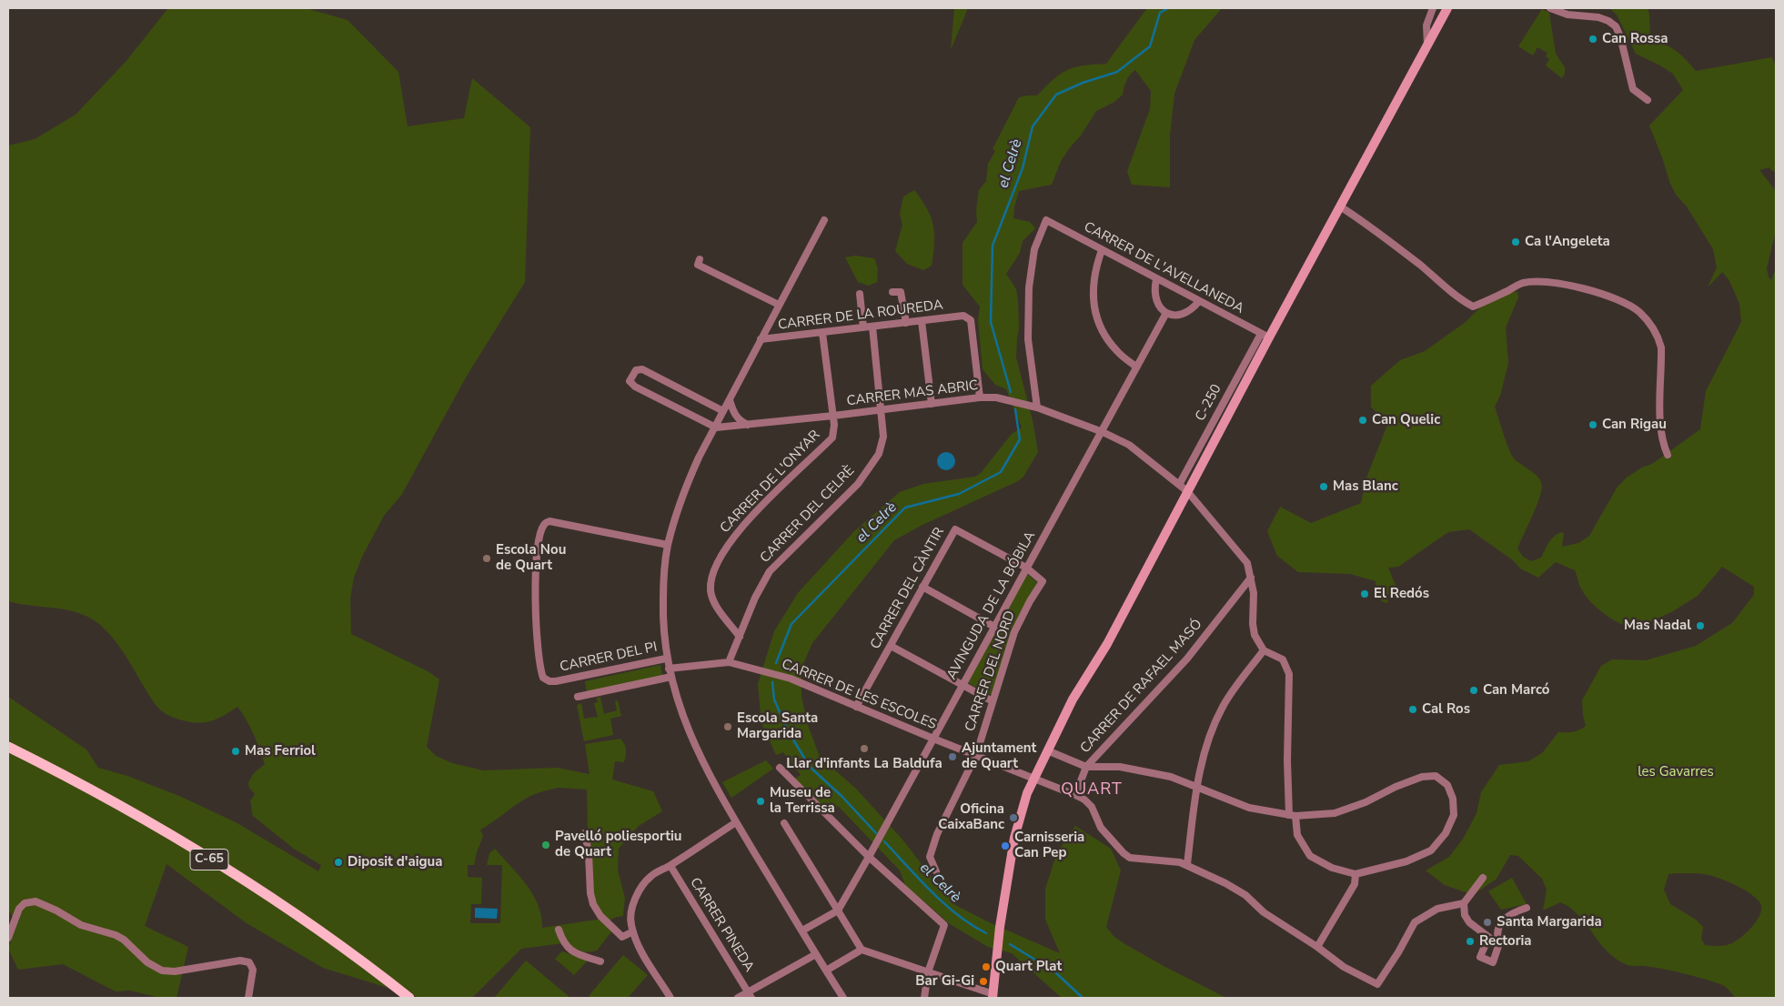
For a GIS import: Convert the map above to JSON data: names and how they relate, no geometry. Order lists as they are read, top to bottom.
{
  "streets": {
    "main road": ["C-250", "C-65"],
    "street": [
      "CARRER DE L'AVELLANEDA",
      "CARRER DE LA ROUREDA",
      "CARRER MAS ABRIC",
      "CARRER DE L'ONYAR",
      "CARRER DEL CELRÈ",
      "CARRER DEL CÀNTIR",
      "AVINGUDA DE LA BÓBILA",
      "CARRER DEL PI",
      "CARRER DEL NORD",
      "CARRER DE RAFAEL MASÓ",
      "CARRER DE LES ESCOLES",
      "CARRER PINEDA"
    ]
  },
  "crossings": [
    ["CARRER DE L'AVELLANEDA", "CARRER MAS ABRIC"],
    ["CARRER DE L'AVELLANEDA", "C-250"],
    ["CARRER DE LA ROUREDA", "CARRER MAS ABRIC"],
    ["CARRER DE LA ROUREDA", "CARRER DE L'ONYAR"],
    ["CARRER DE LA ROUREDA", "CARRER DEL CELRÈ"],
    ["CARRER MAS ABRIC", "C-250"],
    ["CARRER MAS ABRIC", "CARRER DE L'ONYAR"],
    ["CARRER MAS ABRIC", "CARRER DEL CELRÈ"],
    ["CARRER MAS ABRIC", "AVINGUDA DE LA BÓBILA"],
    ["CARRER MAS ABRIC", "CARRER DE RAFAEL MASÓ"],
    ["C-250", "CARRER DE LES ESCOLES"],
    ["CARRER DE L'ONYAR", "CARRER DEL CELRÈ"],
    ["CARRER DEL CELRÈ", "CARRER DE LES ESCOLES"],
    ["CARRER DEL CÀNTIR", "AVINGUDA DE LA BÓBILA"],
    ["CARRER DEL CÀNTIR", "CARRER DEL NORD"],
    ["CARRER DEL CÀNTIR", "CARRER DE LES ESCOLES"],
    ["AVINGUDA DE LA BÓBILA", "CARRER DEL NORD"],
    ["AVINGUDA DE LA BÓBILA", "CARRER DE LES ESCOLES"],
    ["CARRER DEL NORD", "CARRER DE LES ESCOLES"],
    ["CARRER DE RAFAEL MASÓ", "CARRER DE LES ESCOLES"]
  ],
  "districts": ["QUART"],
  "water": ["el Celrè"],
  "parks": ["les Gavarres"],
  "places": [
    "Can Rossa",
    "Ca l'Angeleta",
    "Can Quelic",
    "Can Rigau",
    "Mas Blanc",
    "Escola Nou de Quart",
    "El Redós",
    "Mas Nadal",
    "Can Marcó",
    "Cal Ros",
    "Escola Santa Margarida",
    "Llar d'infants La Baldufa",
    "Mas Ferriol",
    "Ajuntament de Quart",
    "Museu de la Terrissa",
    "Oficina CaixaBanc",
    "Pavelló poliesportiu de Quart",
    "Carnisseria Can Pep",
    "Diposit d'aigua",
    "Santa Margarida",
    "Rectoria",
    "Quart Plat",
    "Bar Gi-Gi"
  ]
}
